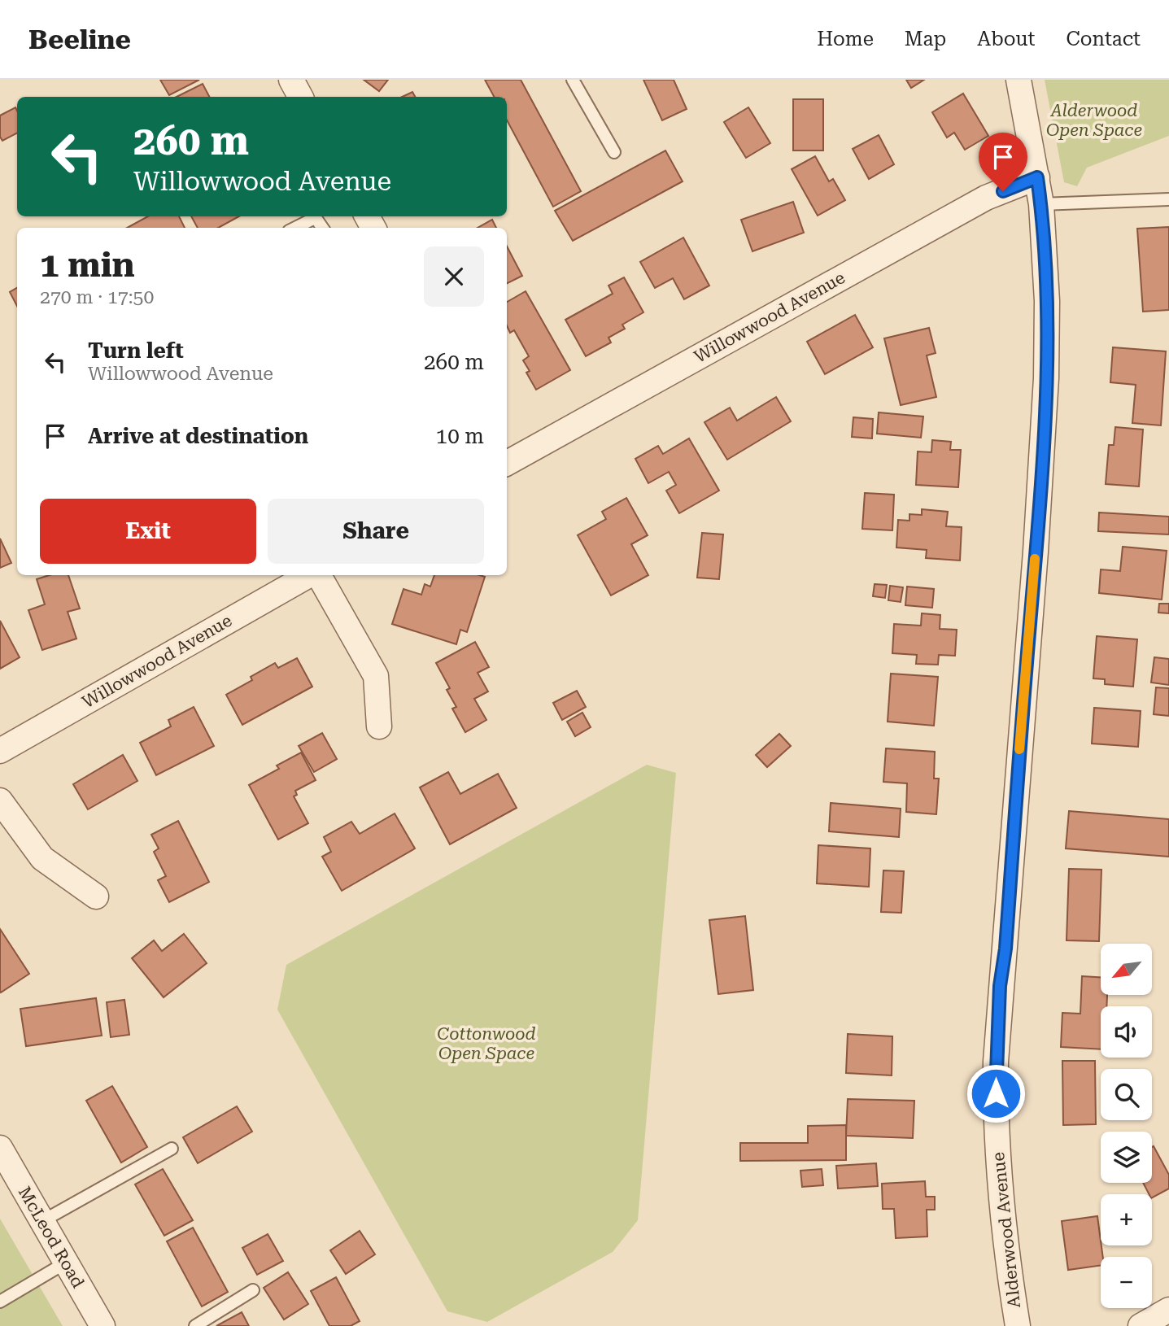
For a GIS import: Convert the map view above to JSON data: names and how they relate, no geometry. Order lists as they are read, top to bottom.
{
  "streets": {
    "street": ["Willowwood Avenue", "Alderwood Avenue", "McLeod Road"]
  },
  "crossings": [
    ["Willowwood Avenue", "Alderwood Avenue"]
  ],
  "parks": ["Alderwood Open Space", "Cottonwood Open Space"],
  "north": "bottom left",
  "page": {
    "header": "Beeline",
    "nav": [
      "Home",
      "Map",
      "About",
      "Contact"
    ],
    "turn": ["260 m", "Willowwood Avenue"],
    "heading": ["1 min", "270 m · 17:50"],
    "list": [
      {
        "name": "Turn left",
        "note": "Willowwood Avenue",
        "value": "260 m"
      },
      {
        "name": "Arrive at destination",
        "value": "10 m"
      }
    ],
    "buttons": ["Exit", "Share"],
    "map_buttons": ["+", "−"]
  }
}
